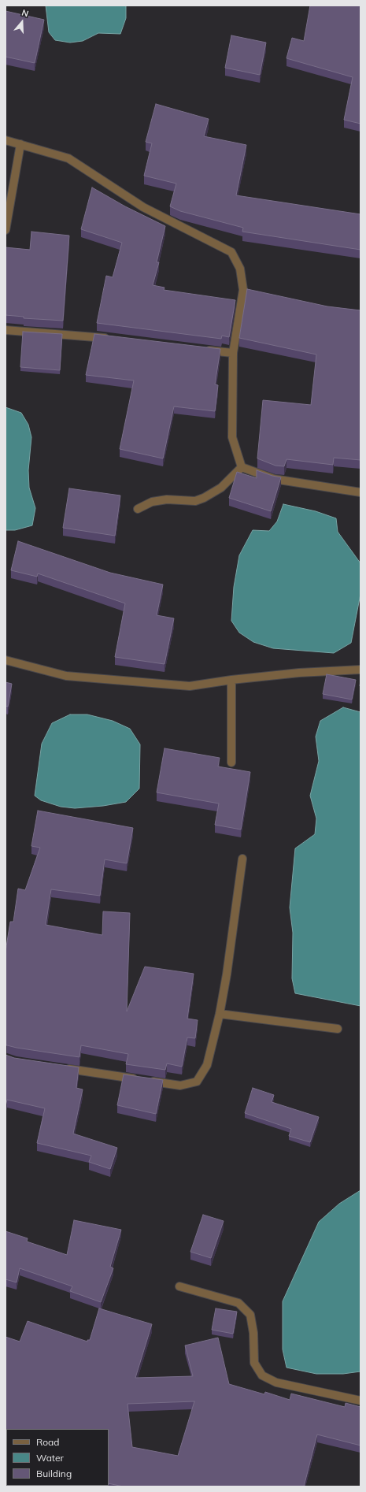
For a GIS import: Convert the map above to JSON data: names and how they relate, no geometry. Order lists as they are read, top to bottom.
{
  "legend": ["Road", "Water", "Building"],
  "north": "top"
}
